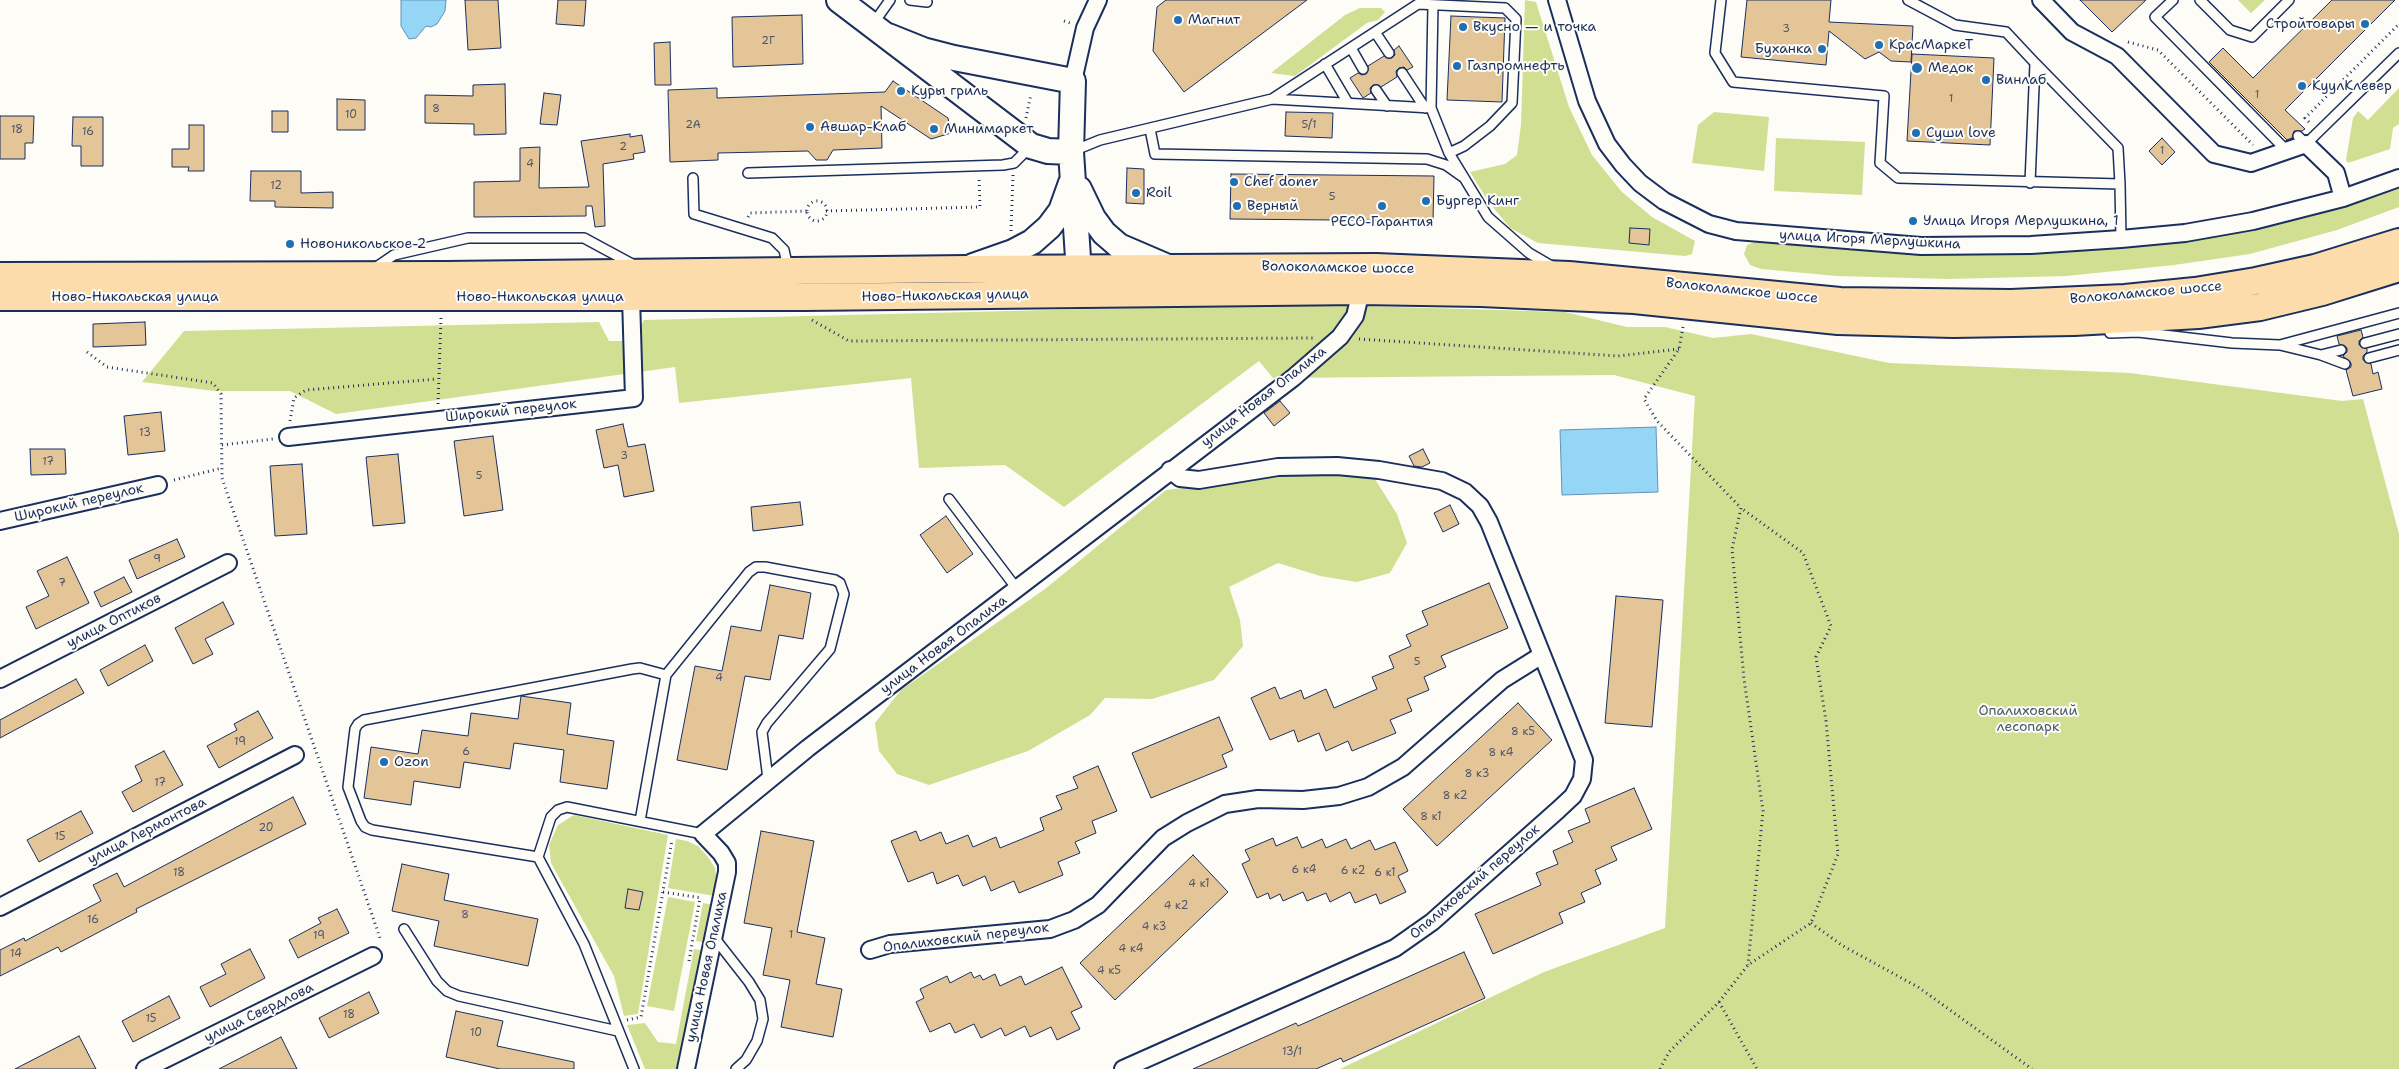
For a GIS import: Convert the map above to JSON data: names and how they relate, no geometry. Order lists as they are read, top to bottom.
{
  "streets": {
    "main road": ["Волоколамское шоссе", "Ново-Никольская улица"],
    "street": [
      "улица Игоря Мерлушкина",
      "улица Новая Опалиха",
      "Широкий переулок",
      "улица Оптиков",
      "улица Лермонтова",
      "Опалиховский переулок",
      "улица Свердлова"
    ]
  },
  "crossings": [
    ["Волоколамское шоссе", "Ново-Никольская улица"],
    ["Волоколамское шоссе", "улица Новая Опалиха"],
    ["Ново-Никольская улица", "Широкий переулок"],
    ["улица Новая Опалиха", "Опалиховский переулок"]
  ],
  "parks": ["Опалиховский лесопарк"],
  "places": [
    "Магнит",
    "Стройтовары",
    "Вкусно — и точка",
    "КрасМаркеТ",
    "Буханка",
    "Газпромнефть",
    "Медок",
    "Винлаб",
    "КуулКлевер",
    "Куры гриль",
    "Авшар-Клаб",
    "Минимаркет",
    "Суши love",
    "Chef doner",
    "Roil",
    "Бургер Кинг",
    "Верный",
    "РЕСО-Гарантия",
    "Улица Игоря Мерлушкина, 1",
    "Новоникольское-2",
    "Ozon"
  ],
  "house_numbers": [
    "3",
    "2Г",
    "1",
    "1",
    "8",
    "10",
    "2А",
    "5/1",
    "18",
    "16",
    "2",
    "1",
    "4",
    "12",
    "5",
    "13",
    "3",
    "17",
    "5",
    "9",
    "7",
    "5",
    "4",
    "8 к5",
    "19",
    "6",
    "8 к4",
    "8 к3",
    "17",
    "8 к2",
    "8 к1",
    "20",
    "15",
    "6 к4",
    "6 к2",
    "18",
    "6 к1",
    "4 к1",
    "4 к2",
    "8",
    "16",
    "4 к3",
    "1",
    "19",
    "4 к4",
    "14",
    "4 к5",
    "18",
    "15",
    "10",
    "13/1"
  ]
}
